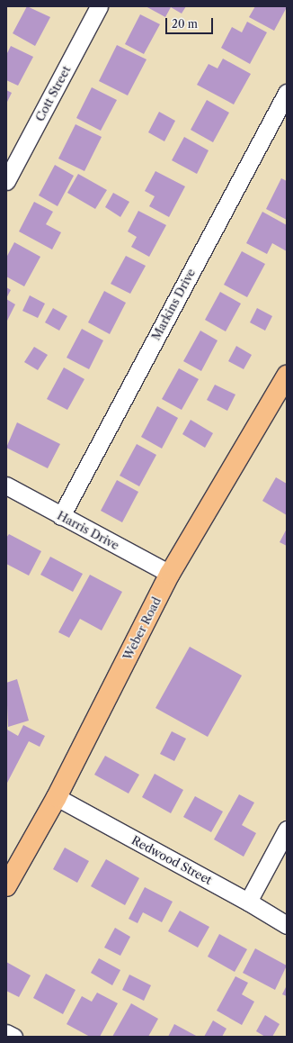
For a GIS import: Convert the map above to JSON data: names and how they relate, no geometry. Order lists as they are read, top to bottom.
{
  "streets": {
    "main road": ["Weber Road"],
    "street": [
      "Cott Street",
      "Markins Drive",
      "Harris Drive",
      "Redwood Street"
    ]
  },
  "crossings": [
    ["Markins Drive", "Harris Drive"],
    ["Harris Drive", "Weber Road"],
    ["Weber Road", "Redwood Street"]
  ],
  "scale_bar": "20 m"
}
